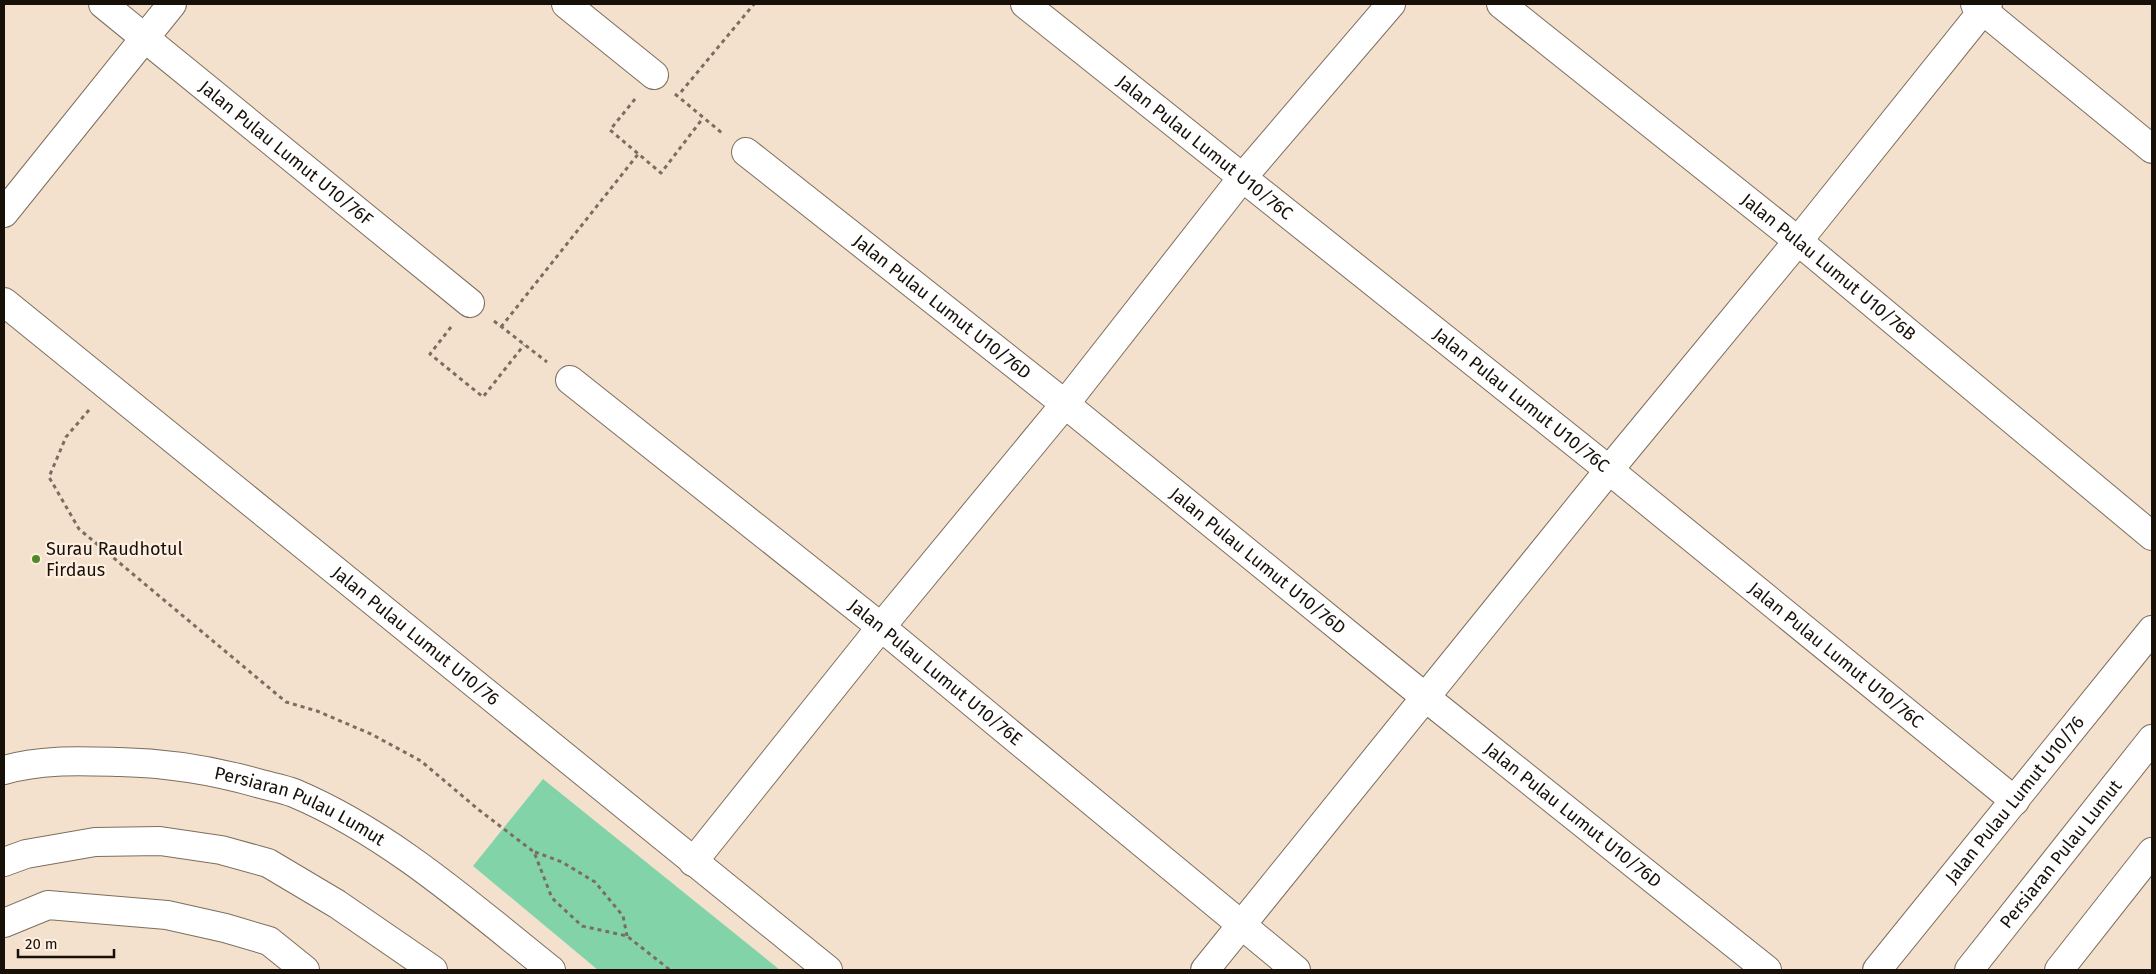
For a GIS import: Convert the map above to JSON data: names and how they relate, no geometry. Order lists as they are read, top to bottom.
{
  "streets": {
    "street": [
      "Jalan Pulau Lumut U10/76C",
      "Jalan Pulau Lumut U10/76F",
      "Jalan Pulau Lumut U10/76B",
      "Jalan Pulau Lumut U10/76D",
      "Jalan Pulau Lumut U10/76",
      "Jalan Pulau Lumut U10/76E",
      "Persiaran Pulau Lumut"
    ]
  },
  "crossings": [
    ["Jalan Pulau Lumut U10/76C", "Jalan Pulau Lumut U10/76"]
  ],
  "places": ["Surau Raudhotul Firdaus"],
  "scale_bar": "20 m"
}
